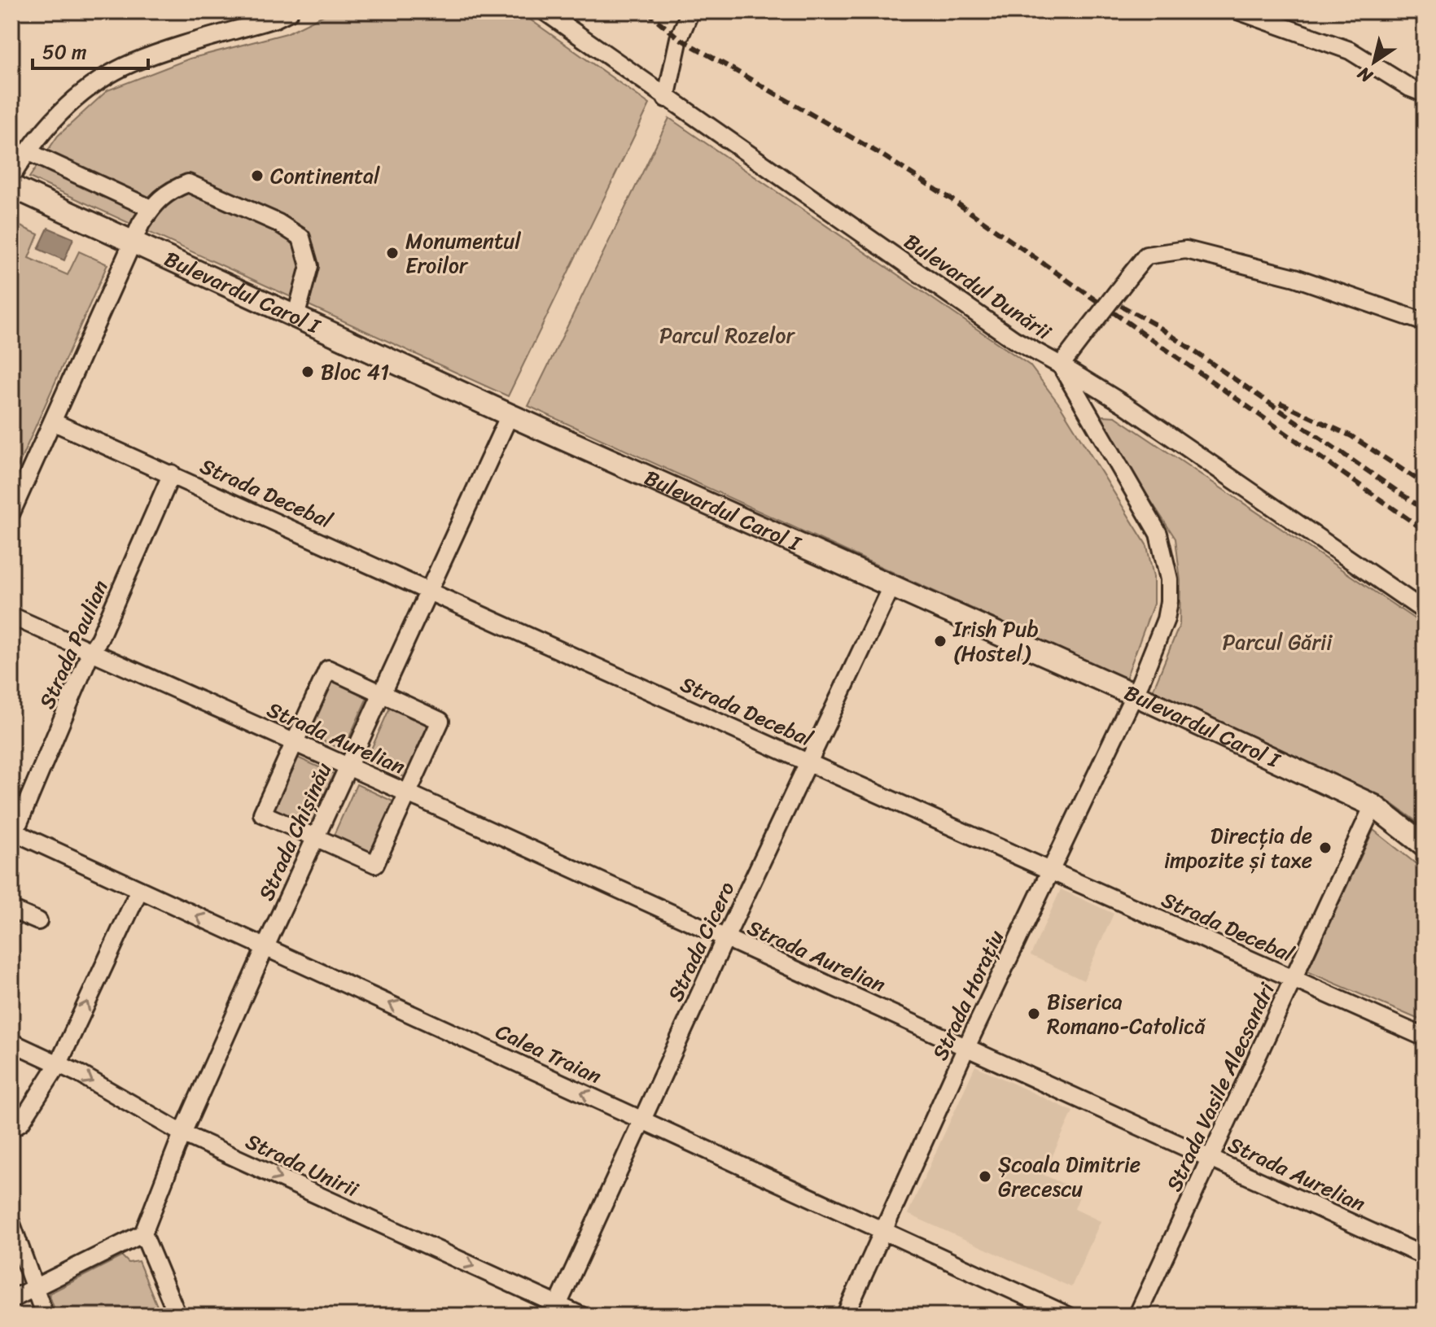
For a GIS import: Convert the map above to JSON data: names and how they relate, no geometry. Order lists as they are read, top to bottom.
{
  "streets": {
    "main road": ["Bulevardul Carol I"],
    "street": [
      "Bulevardul Dunării",
      "Strada Decebal",
      "Strada Paulian",
      "Strada Aurelian",
      "Strada Chișinău",
      "Strada Cicero",
      "Strada Horațiu",
      "Calea Traian",
      "Strada Vasile Alecsandri",
      "Strada Unirii"
    ]
  },
  "crossings": [
    ["Bulevardul Dunării", "Strada Horațiu"],
    ["Bulevardul Carol I", "Strada Chișinău"],
    ["Bulevardul Carol I", "Strada Cicero"],
    ["Bulevardul Carol I", "Strada Horațiu"],
    ["Bulevardul Carol I", "Strada Vasile Alecsandri"],
    ["Strada Decebal", "Strada Paulian"],
    ["Strada Decebal", "Strada Chișinău"],
    ["Strada Decebal", "Strada Cicero"],
    ["Strada Decebal", "Strada Horațiu"],
    ["Strada Decebal", "Strada Vasile Alecsandri"],
    ["Strada Paulian", "Strada Aurelian"],
    ["Strada Paulian", "Calea Traian"],
    ["Strada Aurelian", "Strada Chișinău"],
    ["Strada Aurelian", "Strada Cicero"],
    ["Strada Aurelian", "Strada Horațiu"],
    ["Strada Aurelian", "Strada Vasile Alecsandri"],
    ["Strada Chișinău", "Calea Traian"],
    ["Strada Chișinău", "Strada Unirii"],
    ["Strada Cicero", "Calea Traian"],
    ["Strada Cicero", "Strada Unirii"],
    ["Strada Horațiu", "Calea Traian"]
  ],
  "one_way": ["Calea Traian", "Strada Unirii"],
  "parks": ["Parcul Rozelor", "Parcul Gării"],
  "places": [
    "Continental",
    "Monumentul Eroilor",
    "Bloc 41",
    "Irish Pub (Hostel)",
    "Direcția de impozite și taxe",
    "Biserica Romano-Catolică",
    "Școala Dimitrie Grecescu"
  ],
  "scale_bar": "50 m",
  "north": "bottom left"
}
